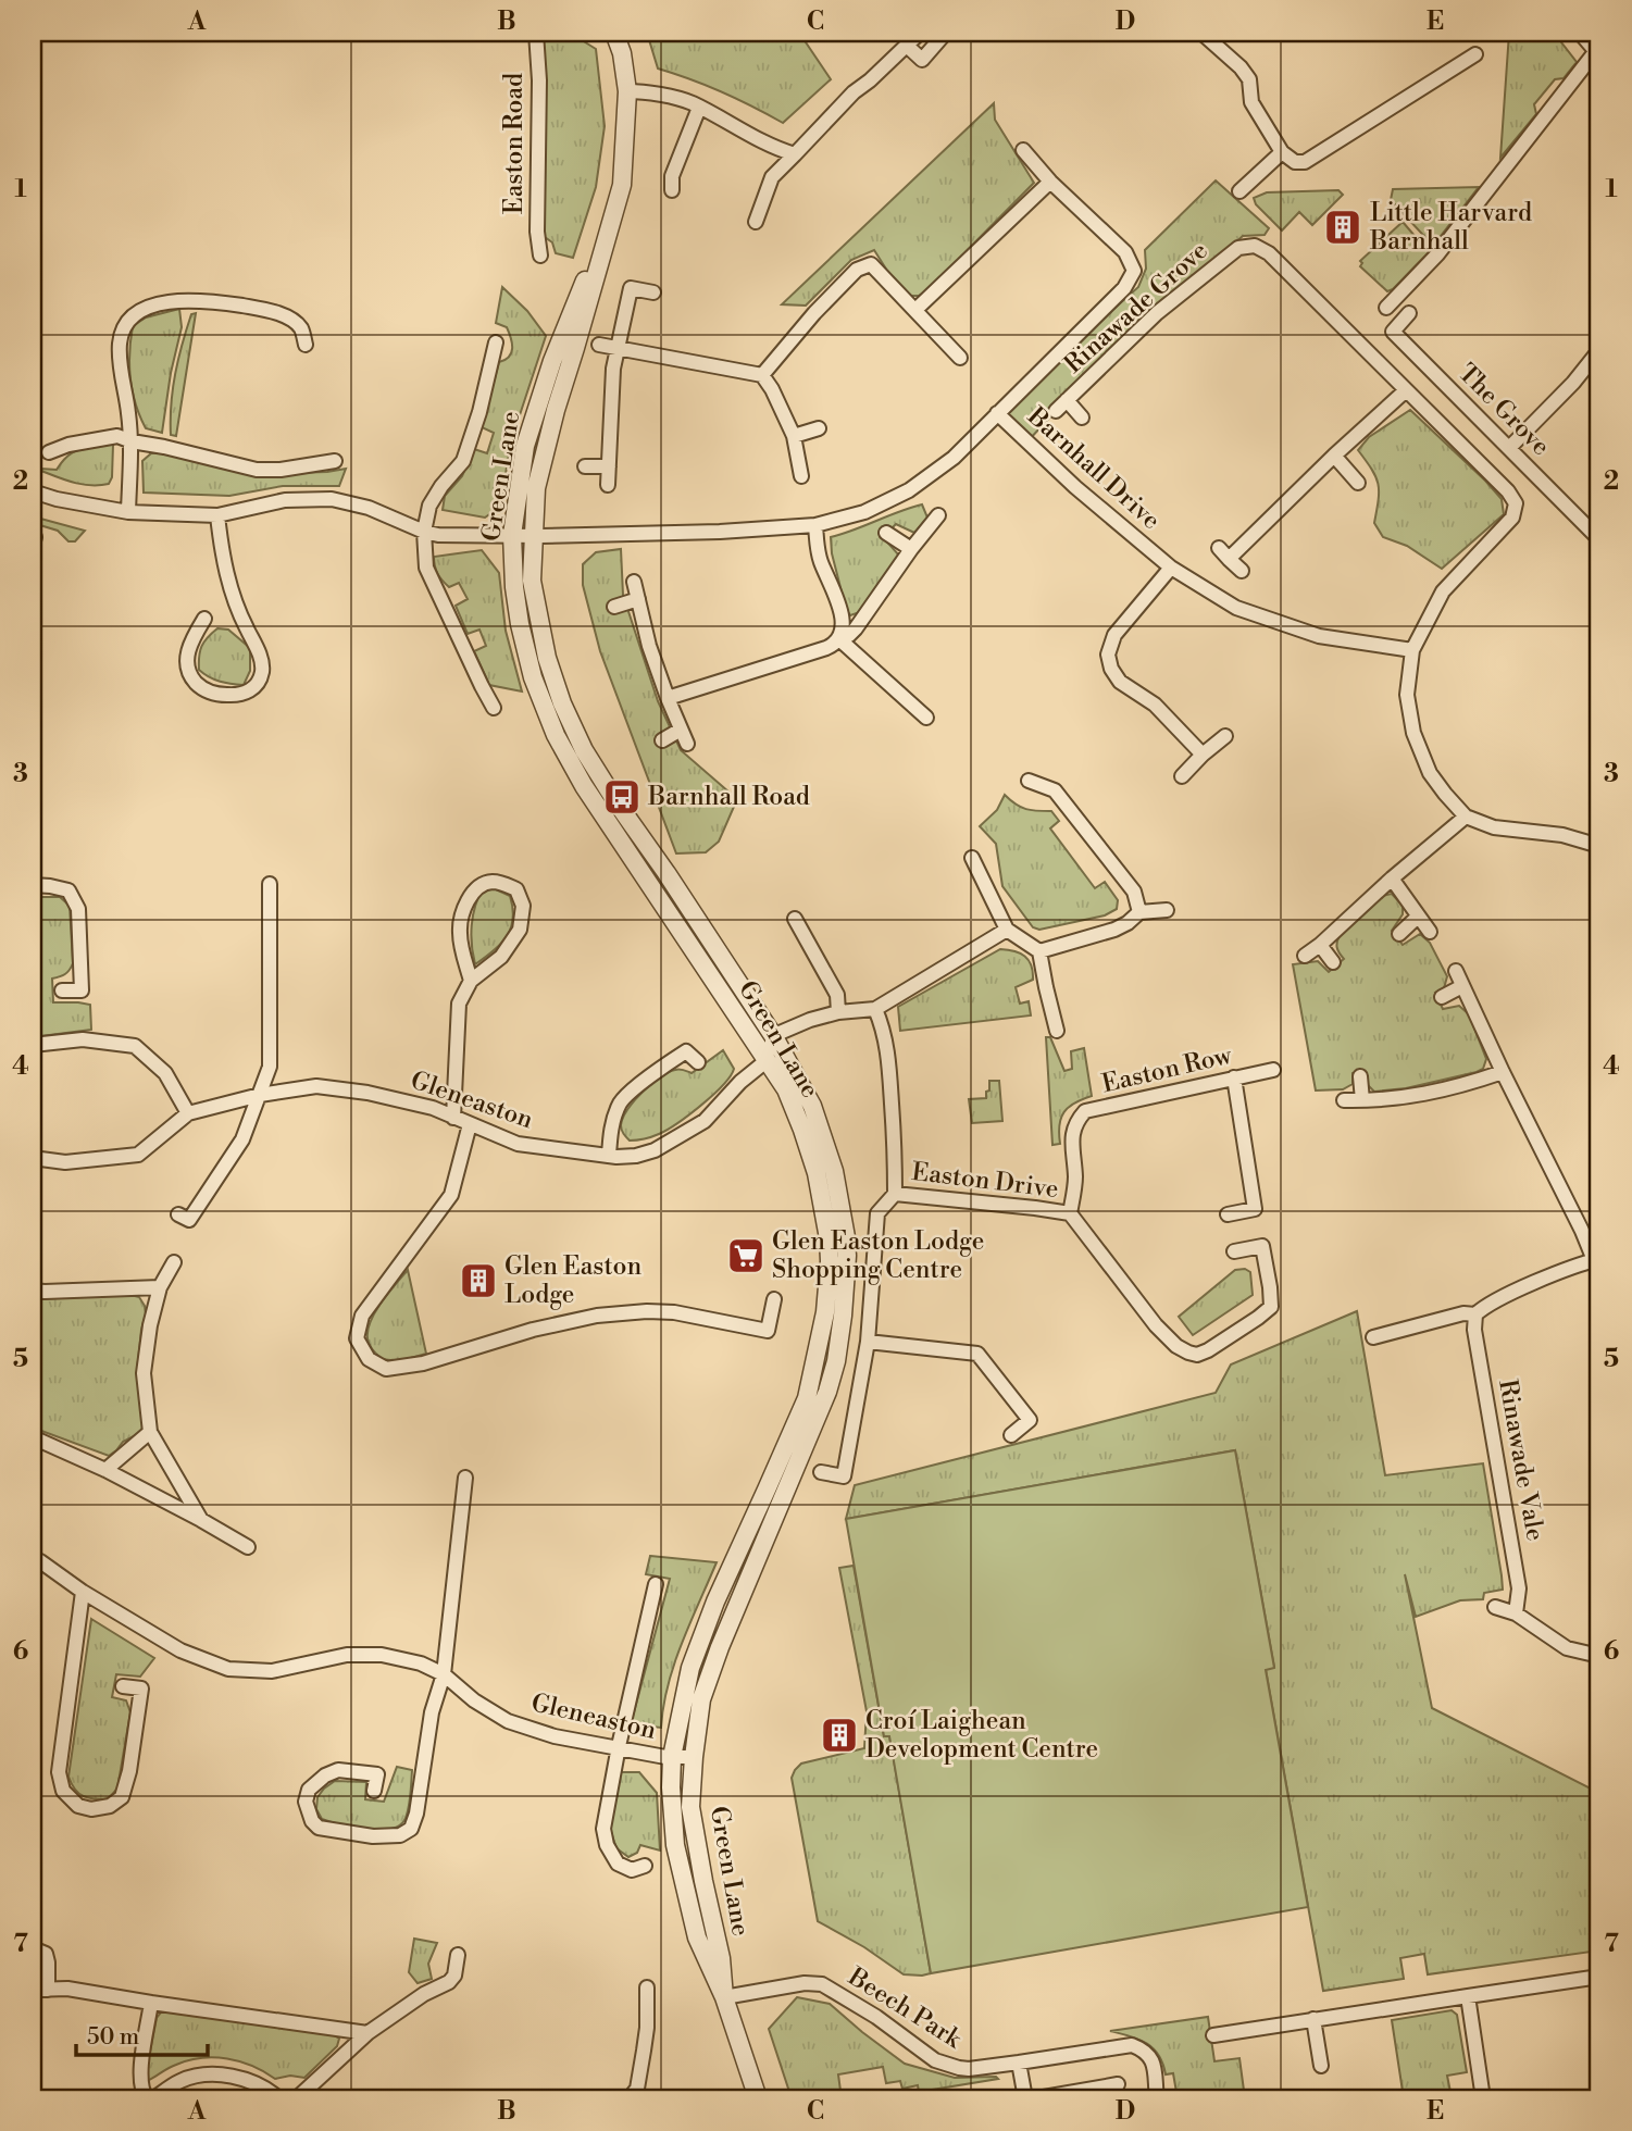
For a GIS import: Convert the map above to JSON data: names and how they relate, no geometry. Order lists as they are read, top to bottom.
{
  "streets": {
    "street": [
      "Easton Road",
      "Rinawade Grove",
      "The Grove",
      "Barnhall Drive",
      "Green Lane",
      "Easton Row",
      "Gleneaston",
      "Easton Drive",
      "Rinawade Vale",
      "Beech Park"
    ]
  },
  "crossings": [
    ["Rinawade Grove", "Barnhall Drive"],
    ["Barnhall Drive", "Green Lane"],
    ["Green Lane", "Gleneaston"],
    ["Green Lane", "Beech Park"],
    ["Easton Row", "Easton Drive"]
  ],
  "places": {
    "building": ["Little Harvard Barnhall", "Glen Easton Lodge", "Croí Laighean Development Centre"],
    "bus stop": ["Barnhall Road"],
    "supermarket": ["Glen Easton Lodge Shopping Centre"]
  },
  "scale_bar": "50 m",
  "grid": {
    "columns": [
      "A",
      "B",
      "C",
      "D",
      "E"
    ],
    "rows": [
      "1",
      "2",
      "3",
      "4",
      "5",
      "6",
      "7"
    ]
  }
}
